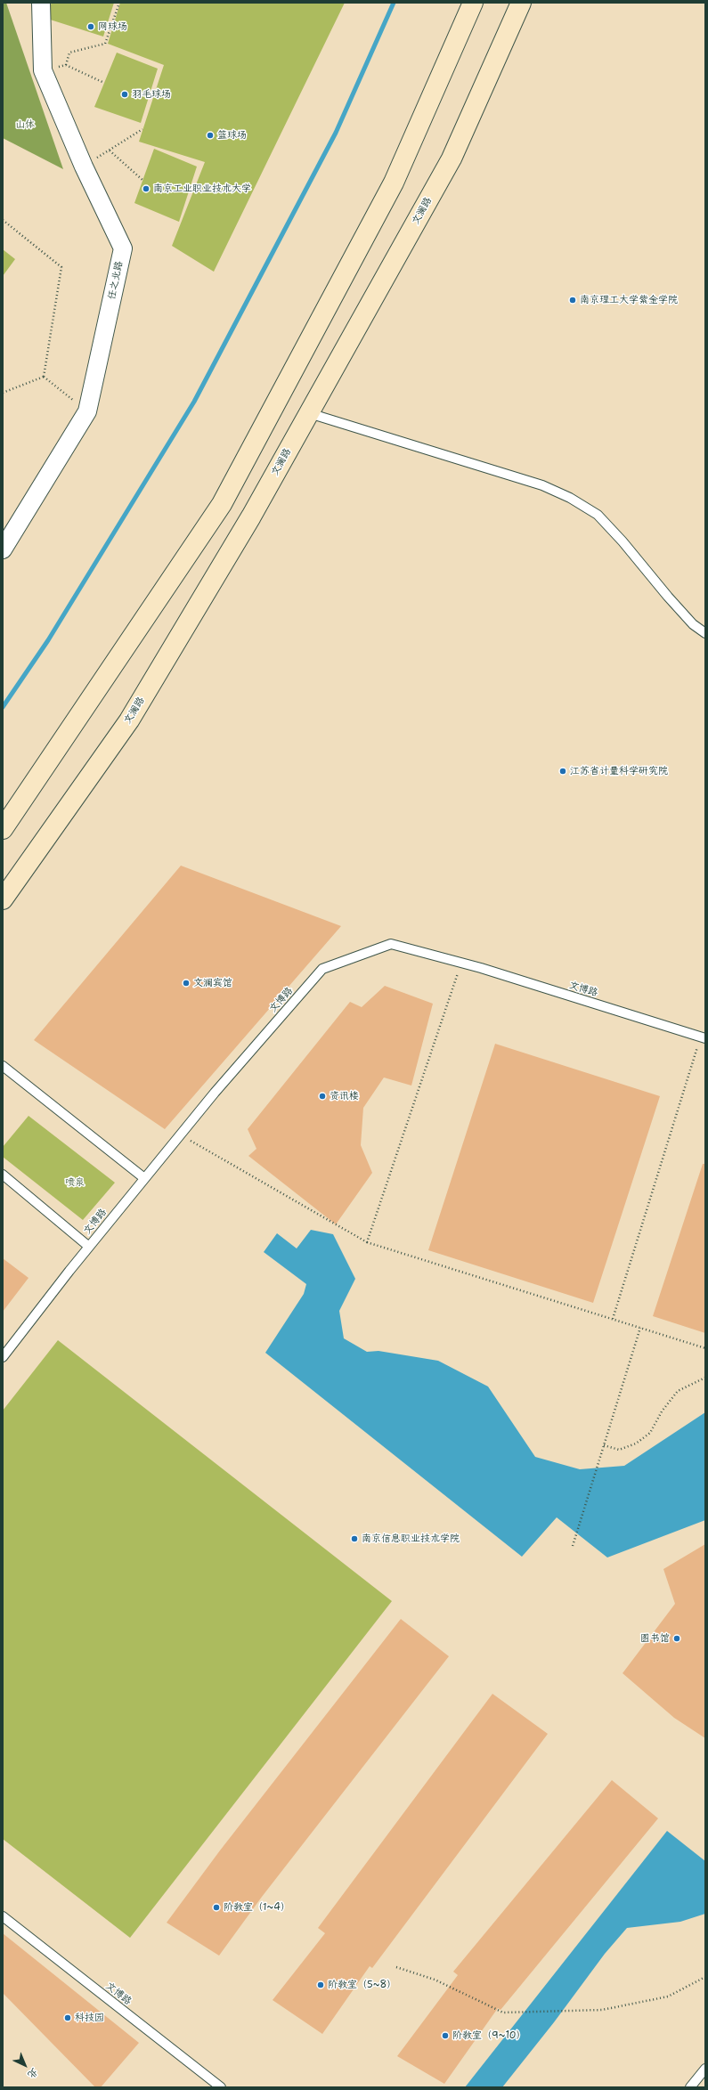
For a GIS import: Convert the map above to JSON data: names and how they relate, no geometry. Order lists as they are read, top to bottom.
{
  "streets": {
    "main road": ["文澜路"],
    "street": ["任之北路"],
    "lane": ["文博路"]
  },
  "parks": ["山体", "喷泉"],
  "places": [
    "网球场",
    "羽毛球场",
    "篮球场",
    "南京工业职业技术大学",
    "南京理工大学紫金学院",
    "江苏省计量科学研究院",
    "文澜宾馆",
    "资讯楼",
    "南京信息职业技术学院",
    "图书馆",
    "阶教室（1~4）",
    "阶教室（5~8）",
    "科技园",
    "阶教室（9~10）"
  ],
  "north": "bottom right"
}
